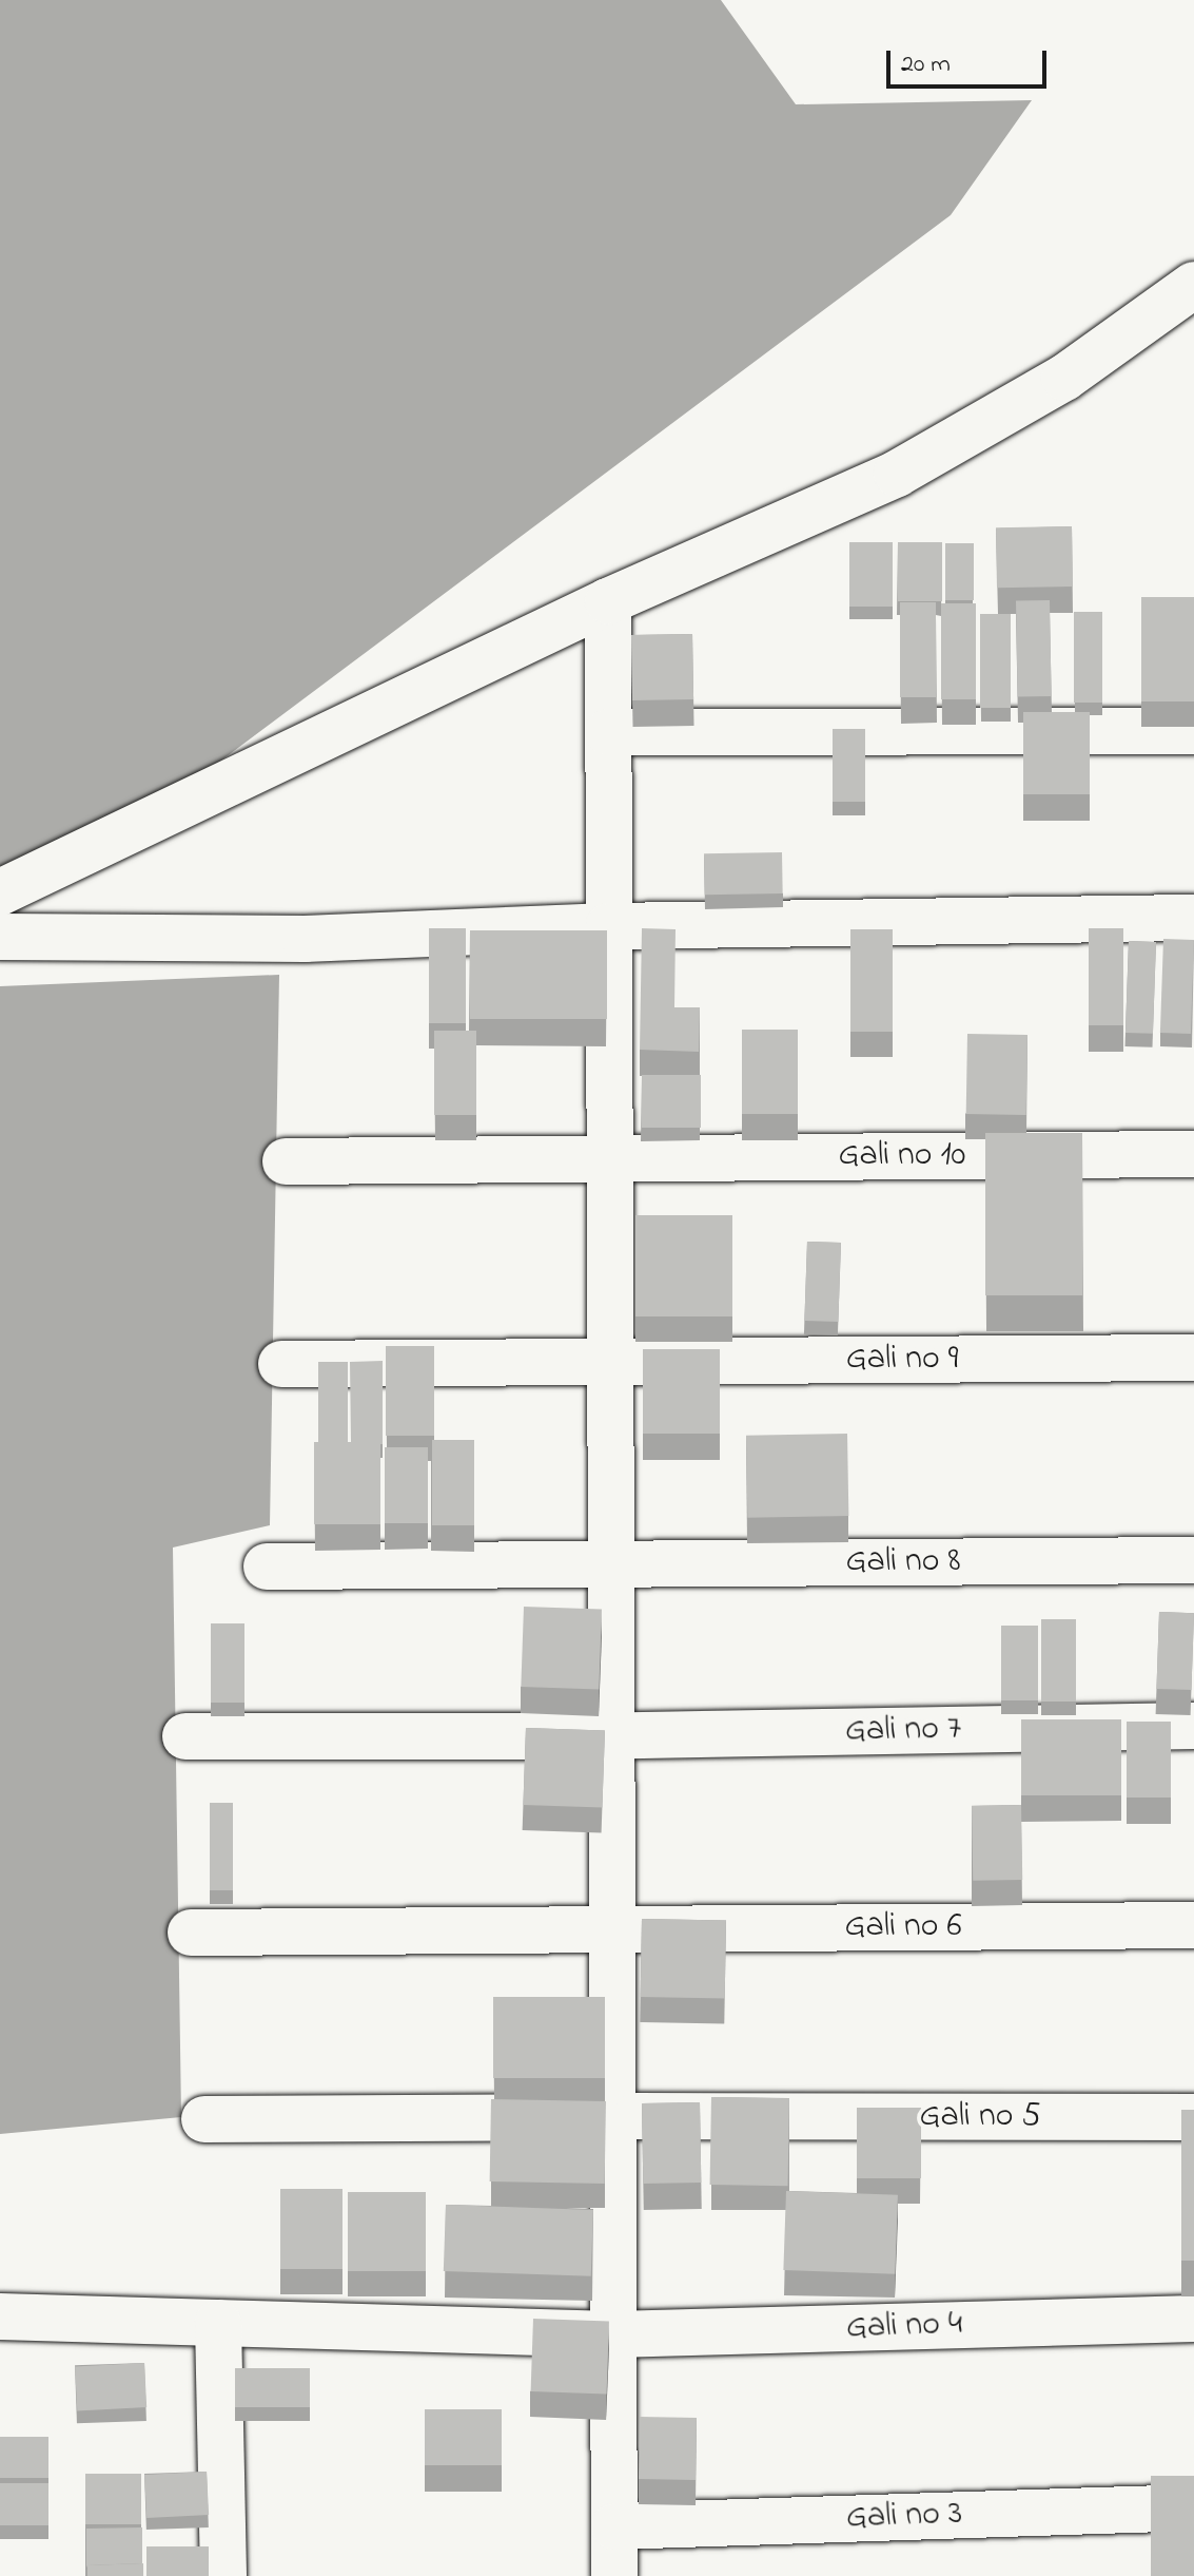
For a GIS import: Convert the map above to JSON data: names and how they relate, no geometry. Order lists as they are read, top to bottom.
{
  "streets": {
    "street": [
      "Gali no 10",
      "Gali no 9",
      "Gali no 8",
      "Gali no 7",
      "Gali no 6",
      "Gali no 5",
      "Gali no 4",
      "Gali no 3"
    ]
  },
  "scale_bar": "20 m"
}
